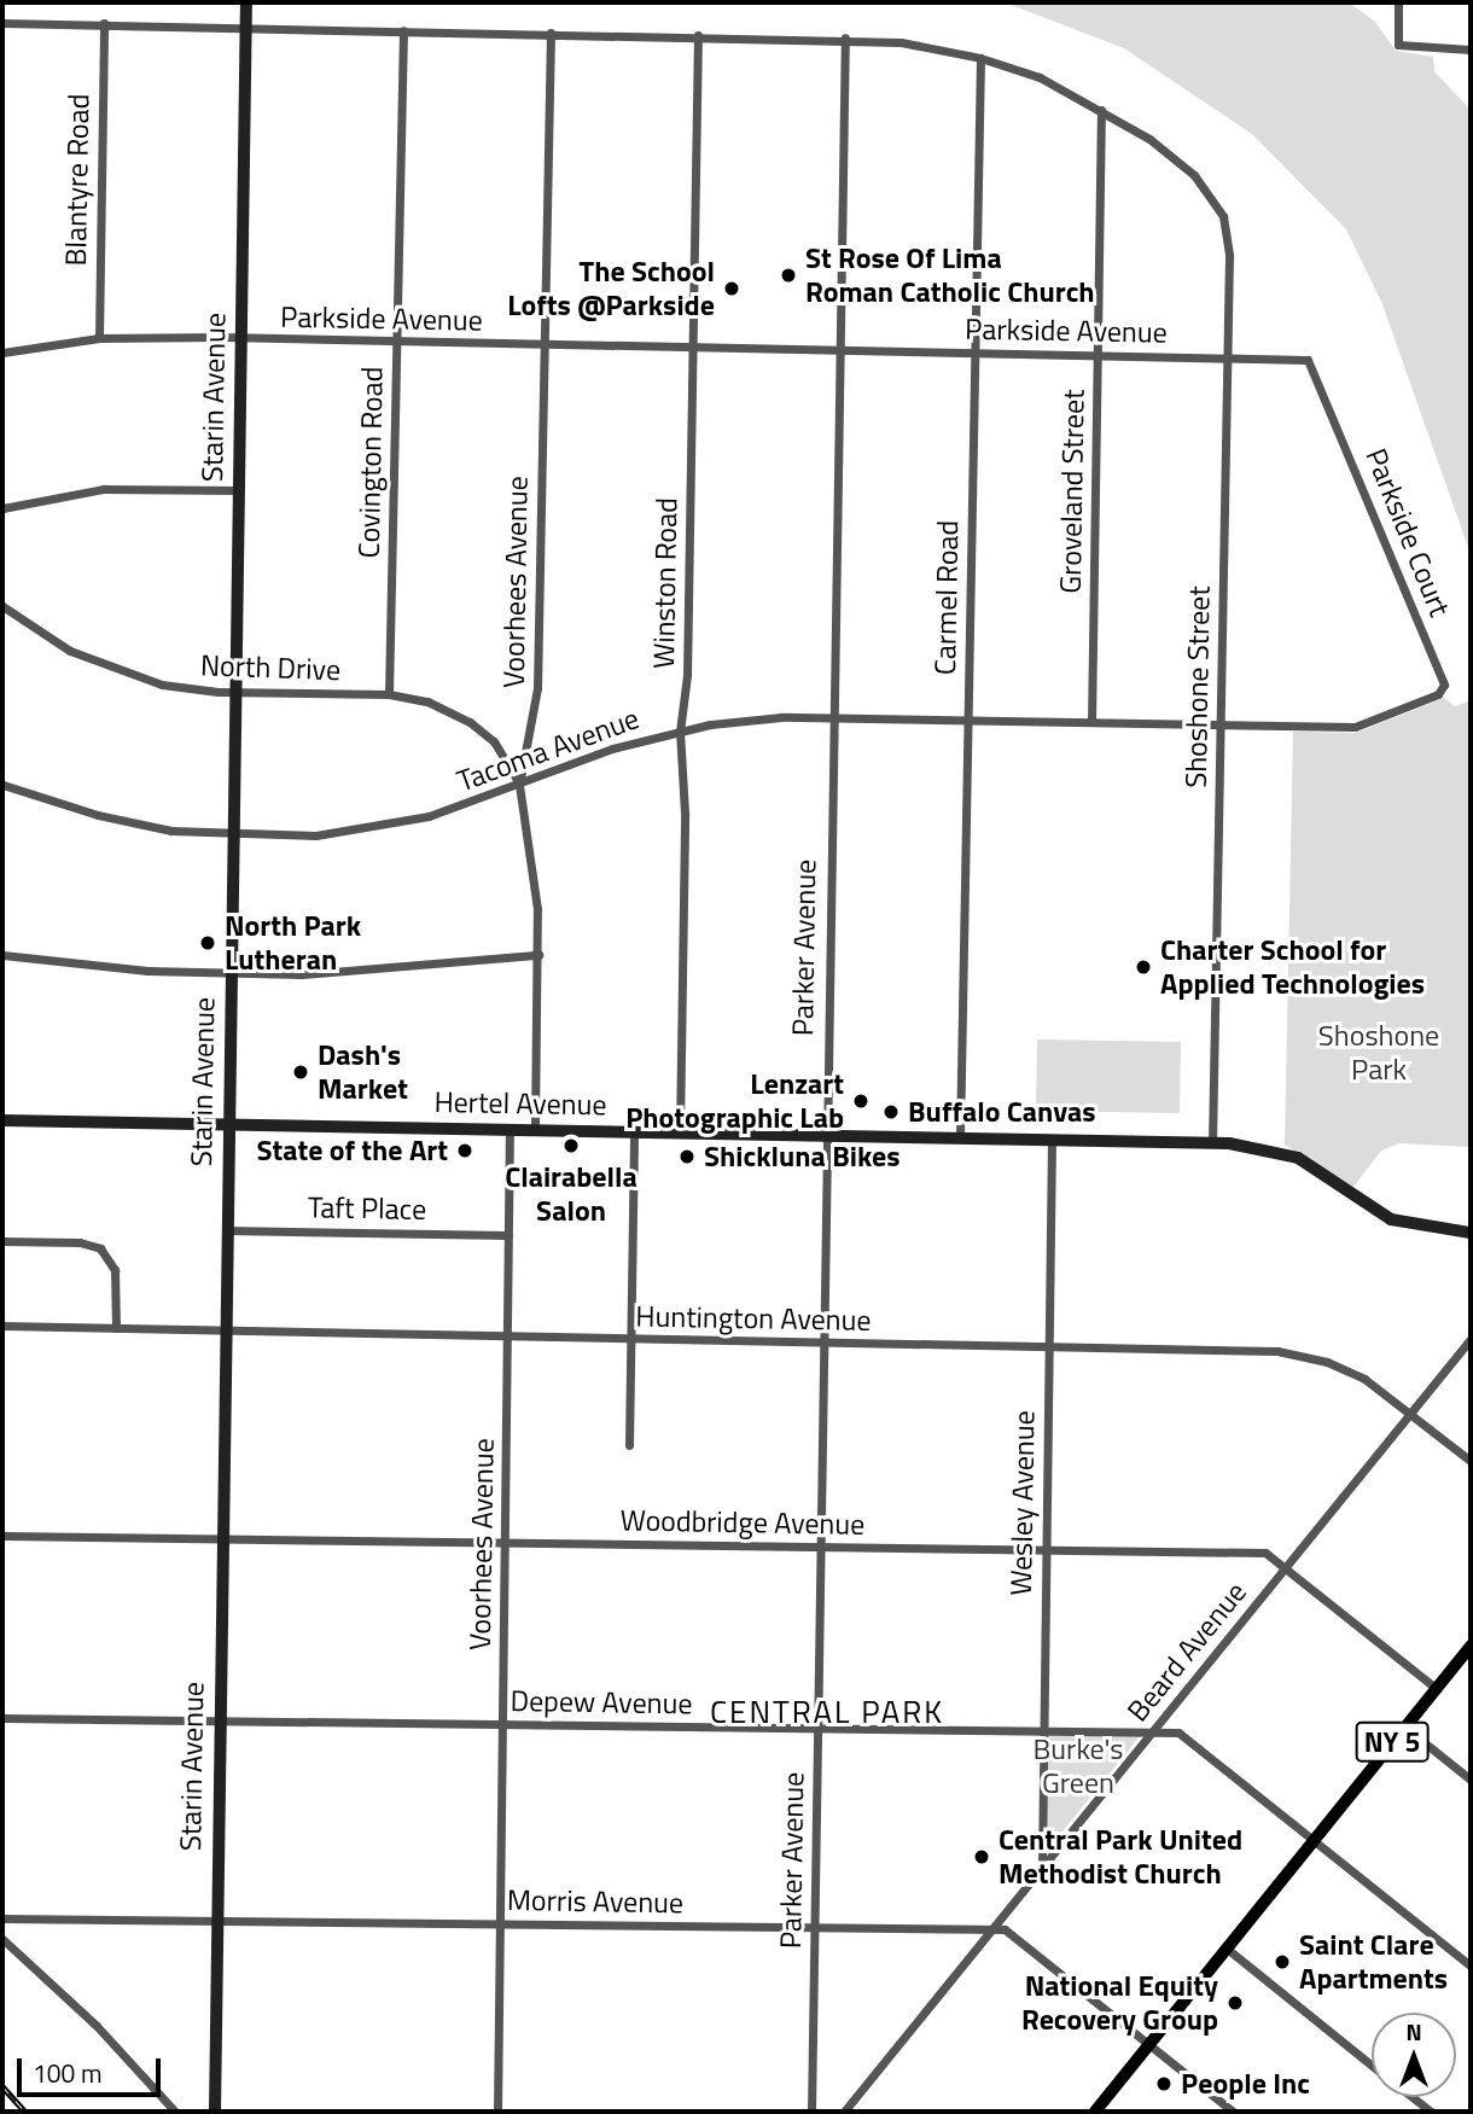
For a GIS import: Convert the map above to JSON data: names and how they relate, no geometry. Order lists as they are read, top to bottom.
{
  "streets": {
    "main road": ["NY 5"],
    "street": [
      "Blantyre Road",
      "Parkside Avenue",
      "Starin Avenue",
      "Covington Road",
      "Groveland Street",
      "Parkside Court",
      "Voorhees Avenue",
      "Winston Road",
      "Carmel Road",
      "North Drive",
      "Shoshone Street",
      "Tacoma Avenue",
      "Parker Avenue",
      "Hertel Avenue",
      "Taft Place",
      "Huntington Avenue",
      "Wesley Avenue",
      "Woodbridge Avenue",
      "Beard Avenue",
      "Depew Avenue",
      "Morris Avenue"
    ]
  },
  "crossings": [
    ["Blantyre Road", "Parkside Avenue"],
    ["Parkside Avenue", "Starin Avenue"],
    ["Parkside Avenue", "Covington Road"],
    ["Parkside Avenue", "Groveland Street"],
    ["Parkside Avenue", "Parkside Court"],
    ["Parkside Avenue", "Voorhees Avenue"],
    ["Parkside Avenue", "Winston Road"],
    ["Parkside Avenue", "Carmel Road"],
    ["Parkside Avenue", "Shoshone Street"],
    ["Parkside Avenue", "Parker Avenue"],
    ["Starin Avenue", "North Drive"],
    ["Starin Avenue", "Tacoma Avenue"],
    ["Starin Avenue", "Hertel Avenue"],
    ["Starin Avenue", "Taft Place"],
    ["Starin Avenue", "Huntington Avenue"],
    ["Starin Avenue", "Woodbridge Avenue"],
    ["Starin Avenue", "Depew Avenue"],
    ["Starin Avenue", "Morris Avenue"],
    ["Covington Road", "North Drive"],
    ["Groveland Street", "Shoshone Street"],
    ["Groveland Street", "Tacoma Avenue"],
    ["Parkside Court", "Shoshone Street"],
    ["Parkside Court", "Tacoma Avenue"],
    ["Voorhees Avenue", "North Drive"],
    ["Voorhees Avenue", "Tacoma Avenue"],
    ["Voorhees Avenue", "Hertel Avenue"],
    ["Voorhees Avenue", "Taft Place"],
    ["Voorhees Avenue", "Huntington Avenue"],
    ["Voorhees Avenue", "Woodbridge Avenue"],
    ["Voorhees Avenue", "Depew Avenue"],
    ["Voorhees Avenue", "Morris Avenue"],
    ["Winston Road", "Tacoma Avenue"],
    ["Winston Road", "Hertel Avenue"],
    ["Carmel Road", "Tacoma Avenue"],
    ["Carmel Road", "Hertel Avenue"],
    ["North Drive", "Tacoma Avenue"],
    ["Shoshone Street", "Tacoma Avenue"],
    ["Shoshone Street", "Hertel Avenue"],
    ["Tacoma Avenue", "Parker Avenue"],
    ["Parker Avenue", "Hertel Avenue"],
    ["Parker Avenue", "Huntington Avenue"],
    ["Parker Avenue", "Woodbridge Avenue"],
    ["Parker Avenue", "Depew Avenue"],
    ["Parker Avenue", "Morris Avenue"],
    ["Hertel Avenue", "Wesley Avenue"],
    ["Huntington Avenue", "Wesley Avenue"],
    ["Huntington Avenue", "Beard Avenue"],
    ["Wesley Avenue", "Woodbridge Avenue"],
    ["Wesley Avenue", "Beard Avenue"],
    ["Wesley Avenue", "Depew Avenue"],
    ["Woodbridge Avenue", "Beard Avenue"],
    ["Woodbridge Avenue", "NY 5"],
    ["Beard Avenue", "Depew Avenue"],
    ["Beard Avenue", "Morris Avenue"],
    ["Depew Avenue", "NY 5"],
    ["NY 5", "Morris Avenue"]
  ],
  "districts": ["CENTRAL PARK"],
  "parks": ["Shoshone Park", "Burke's Green"],
  "places": [
    "St Rose Of Lima Roman Catholic Church",
    "The School Lofts @Parkside",
    "North Park Lutheran",
    "Charter School for Applied Technologies",
    "Dash's Market",
    "Lenzart Photographic Lab",
    "Buffalo Canvas",
    "Clairabella Salon",
    "State of the Art",
    "Shickluna Bikes",
    "Central Park United Methodist Church",
    "Saint Clare Apartments",
    "National Equity Recovery Group",
    "People Inc"
  ],
  "scale_bar": "100 m",
  "north": "top"
}
